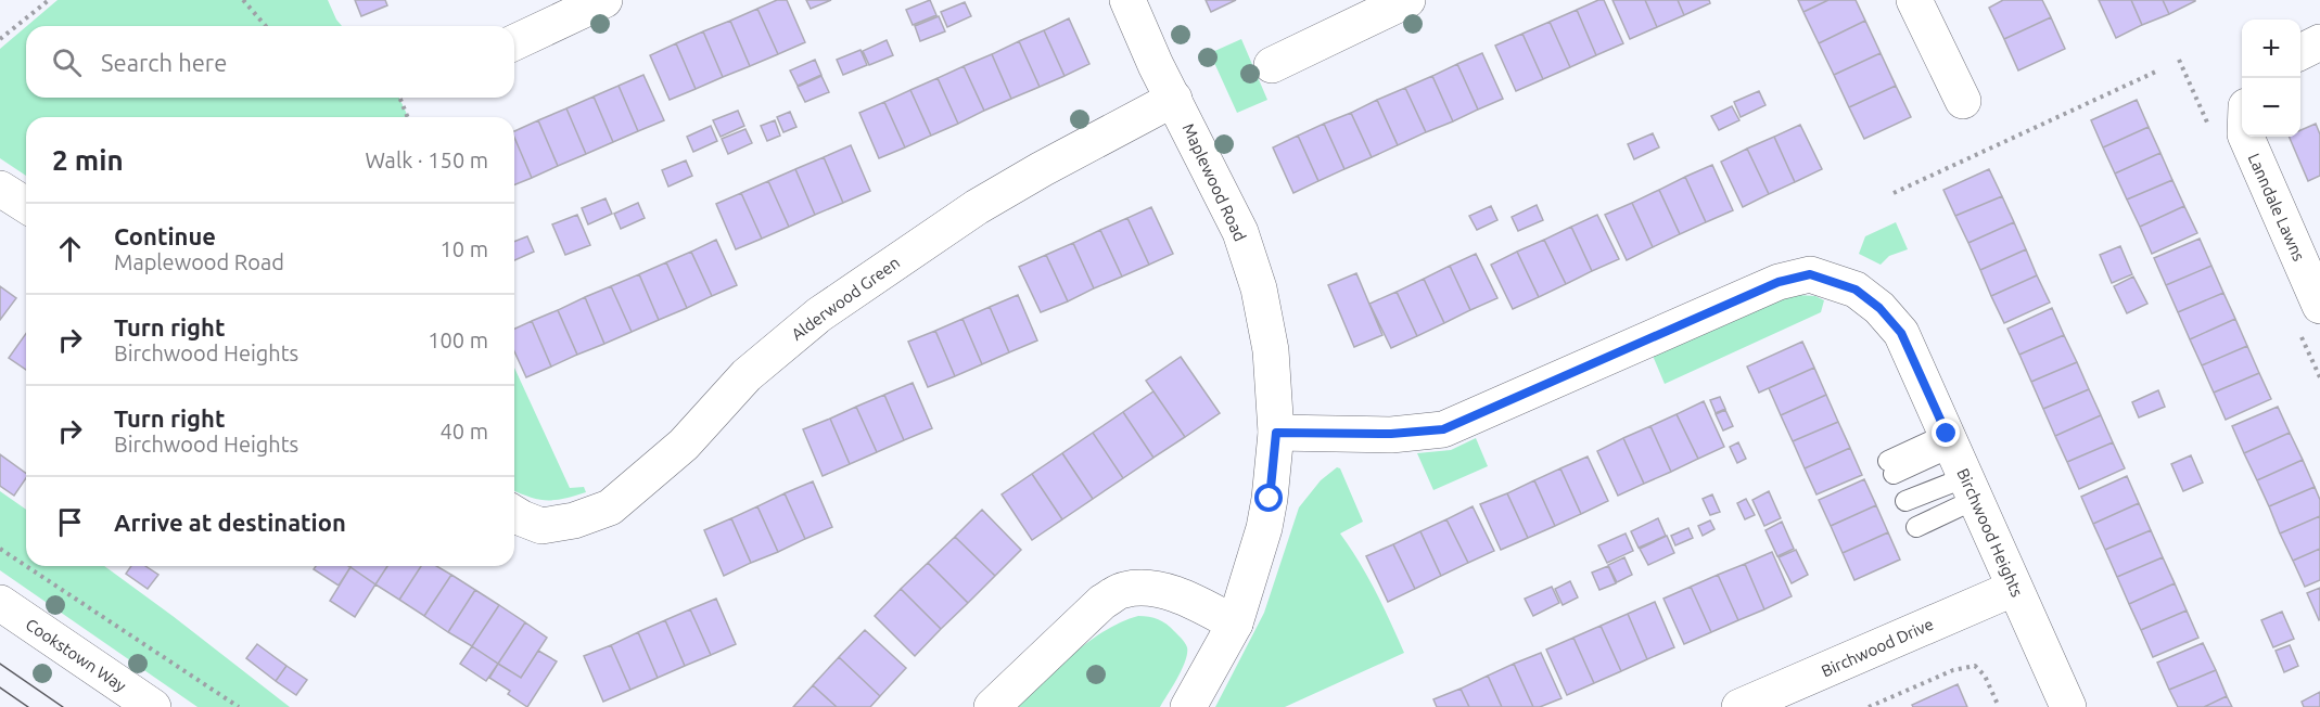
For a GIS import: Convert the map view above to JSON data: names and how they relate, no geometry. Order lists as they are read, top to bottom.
{
  "streets": {
    "street": [
      "Maplewood Road",
      "Lanndale Lawns",
      "Alderwood Green",
      "Birchwood Heights",
      "Birchwood Drive",
      "Cookstown Way"
    ]
  },
  "crossings": [
    ["Maplewood Road", "Alderwood Green"],
    ["Maplewood Road", "Birchwood Heights"],
    ["Birchwood Heights", "Birchwood Drive"]
  ],
  "page": {
    "map_buttons": ["+", "−"],
    "search": "Search here",
    "heading": ["2 min", "Walk · 150 m"],
    "list": [
      ["Continue", "Maplewood Road", "10 m"],
      ["Turn right", "Birchwood Heights", "100 m"],
      ["Turn right", "Birchwood Heights", "40 m"],
      "Arrive at destination"
    ]
  }
}
